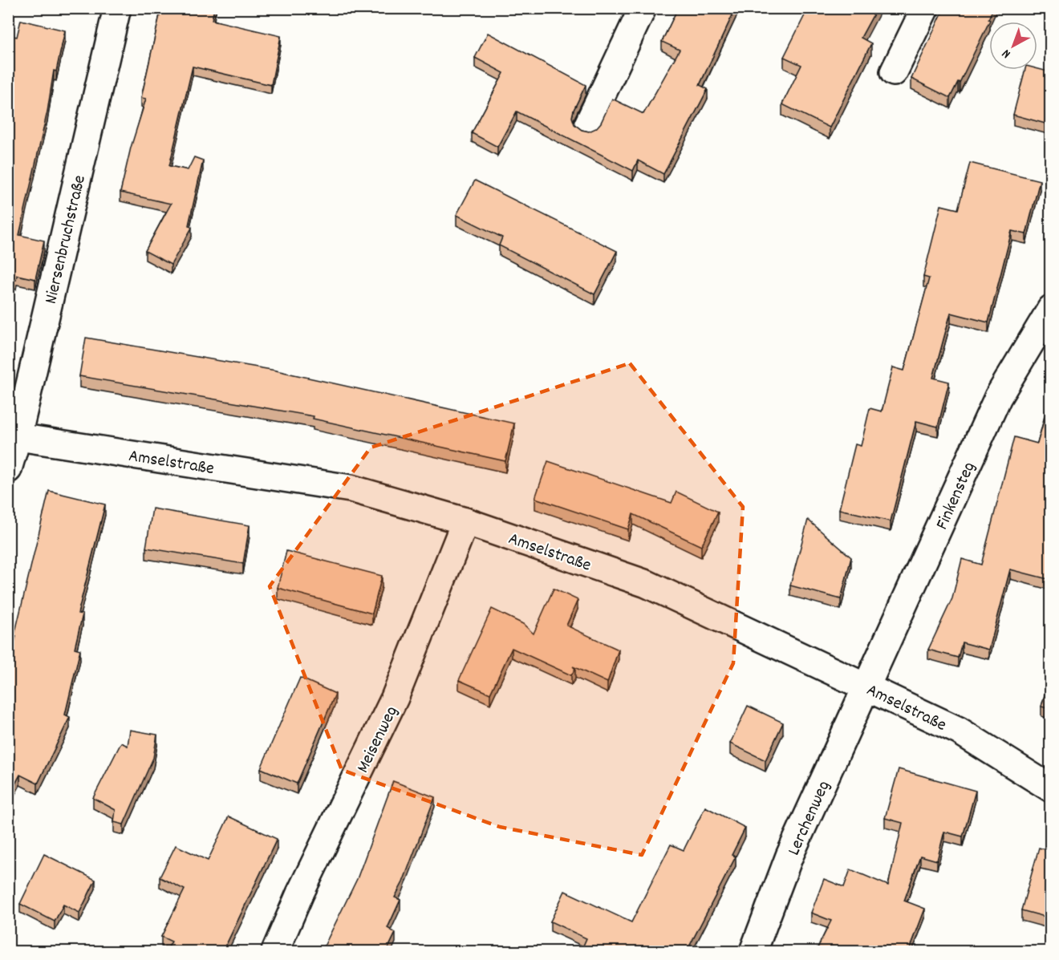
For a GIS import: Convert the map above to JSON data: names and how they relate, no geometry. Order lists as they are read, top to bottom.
{
  "streets": {
    "street": [
      "Niersenbruchstraße",
      "Amselstraße",
      "Finkensteg",
      "Meisenweg",
      "Lerchenweg"
    ]
  },
  "crossings": [
    ["Niersenbruchstraße", "Amselstraße"],
    ["Amselstraße", "Finkensteg"],
    ["Amselstraße", "Meisenweg"],
    ["Amselstraße", "Lerchenweg"],
    ["Finkensteg", "Lerchenweg"]
  ],
  "north": "bottom left"
}
